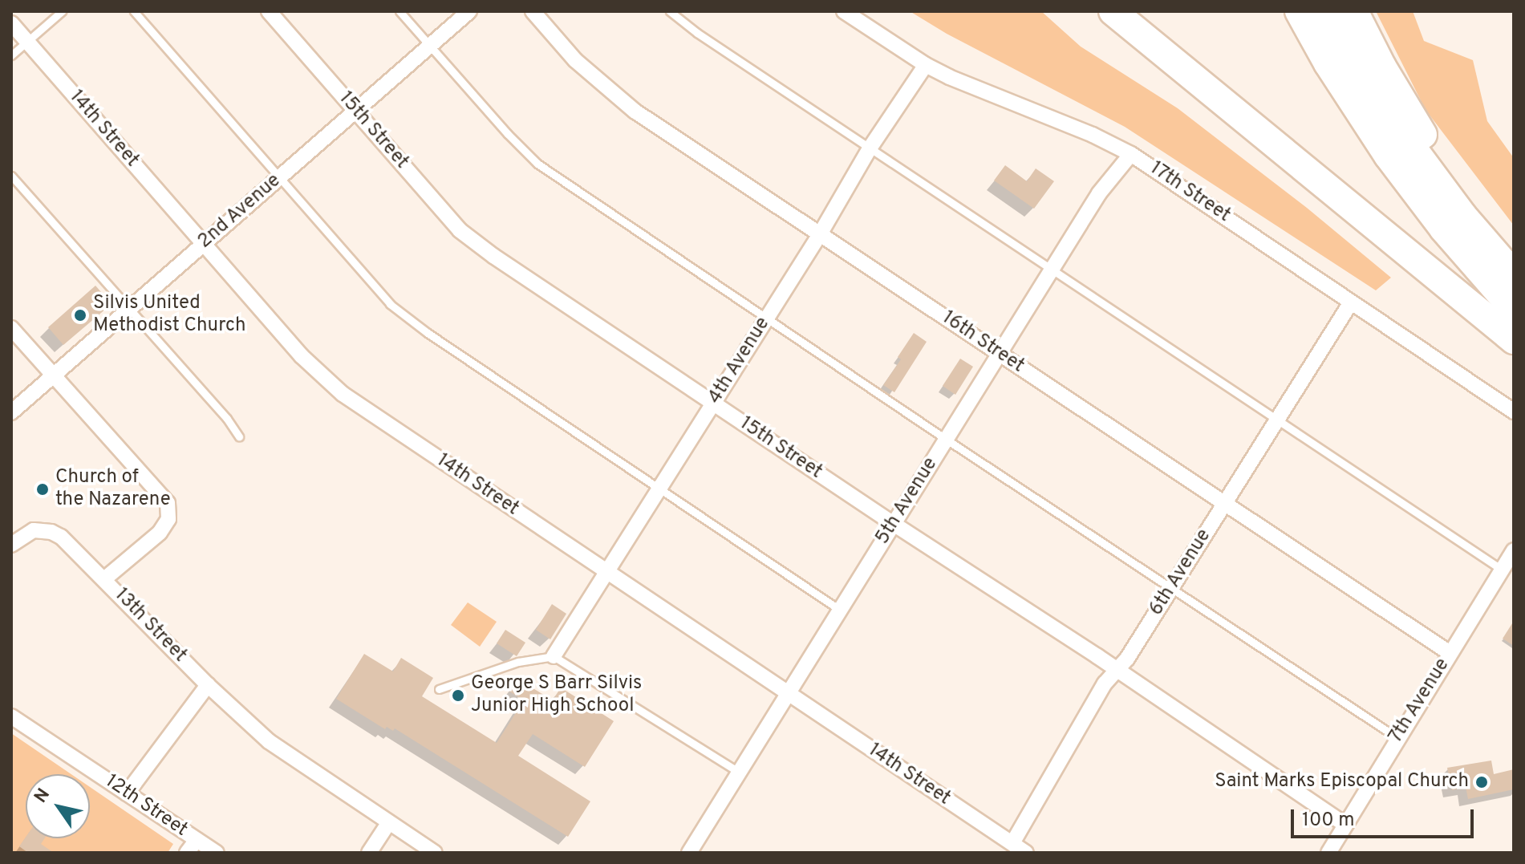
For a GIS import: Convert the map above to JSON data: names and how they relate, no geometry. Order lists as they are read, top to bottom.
{
  "streets": {
    "street": [
      "14th Street",
      "15th Street",
      "17th Street",
      "2nd Avenue",
      "16th Street",
      "4th Avenue",
      "5th Avenue",
      "6th Avenue",
      "13th Street",
      "7th Avenue",
      "12th Street"
    ]
  },
  "crossings": [
    ["14th Street", "2nd Avenue"],
    ["14th Street", "4th Avenue"],
    ["14th Street", "5th Avenue"],
    ["14th Street", "6th Avenue"],
    ["15th Street", "2nd Avenue"],
    ["15th Street", "4th Avenue"],
    ["15th Street", "5th Avenue"],
    ["15th Street", "6th Avenue"],
    ["15th Street", "7th Avenue"],
    ["17th Street", "4th Avenue"],
    ["17th Street", "5th Avenue"],
    ["17th Street", "6th Avenue"],
    ["2nd Avenue", "13th Street"],
    ["16th Street", "4th Avenue"],
    ["16th Street", "5th Avenue"],
    ["16th Street", "6th Avenue"],
    ["16th Street", "7th Avenue"]
  ],
  "places": [
    "Silvis United Methodist Church",
    "Church of the Nazarene",
    "George S Barr Silvis Junior High School",
    "Saint Marks Episcopal Church"
  ],
  "scale_bar": "100 m",
  "north": "top left"
}
